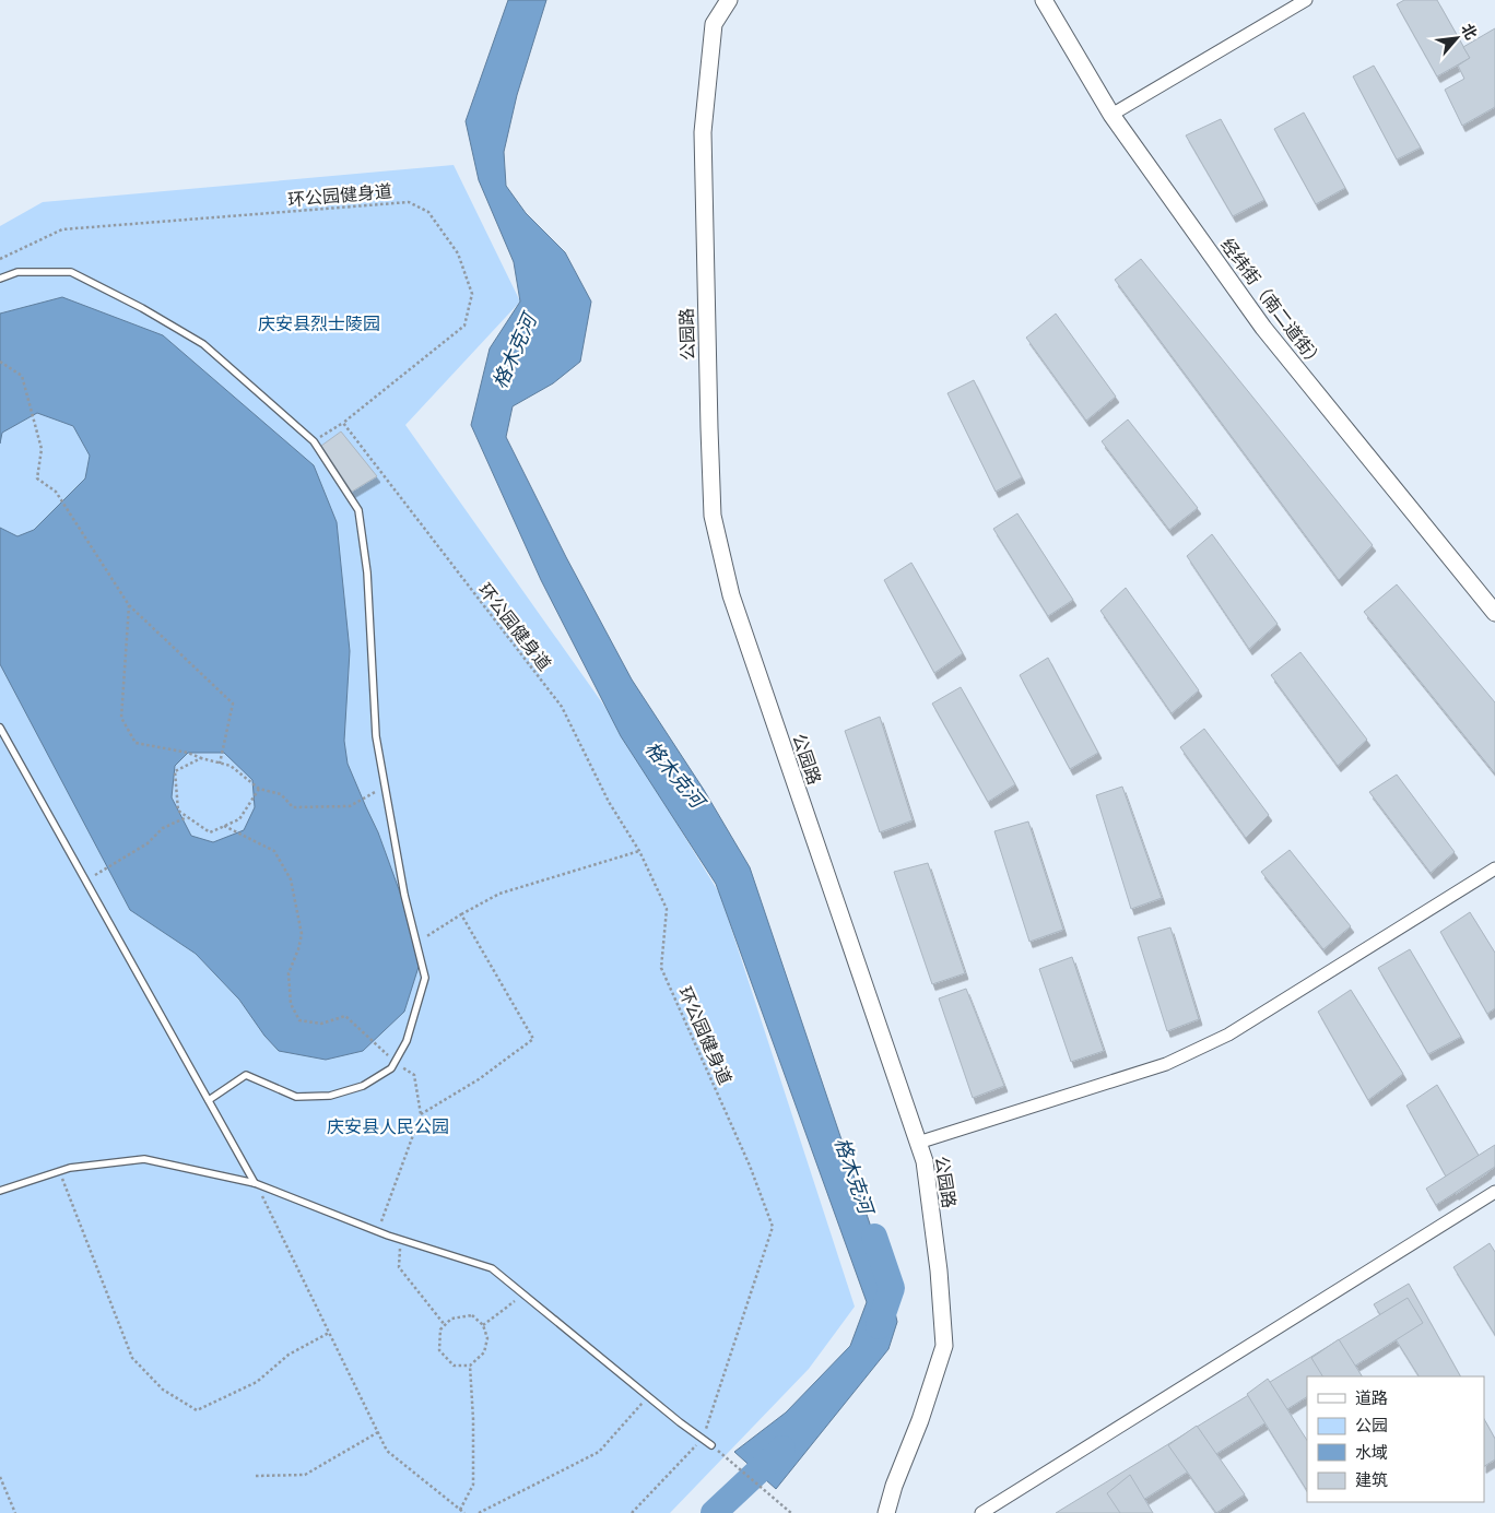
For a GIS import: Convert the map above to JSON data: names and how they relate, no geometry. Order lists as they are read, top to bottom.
{
  "streets": {
    "street": ["经纬街（南二道街）", "公园路"],
    "path": ["环公园健身道"]
  },
  "water": ["格木克河"],
  "parks": ["庆安县烈士陵园", "庆安县人民公园"],
  "legend": [
    "道路",
    "公园",
    "水域",
    "建筑"
  ],
  "north": "top right"
}
